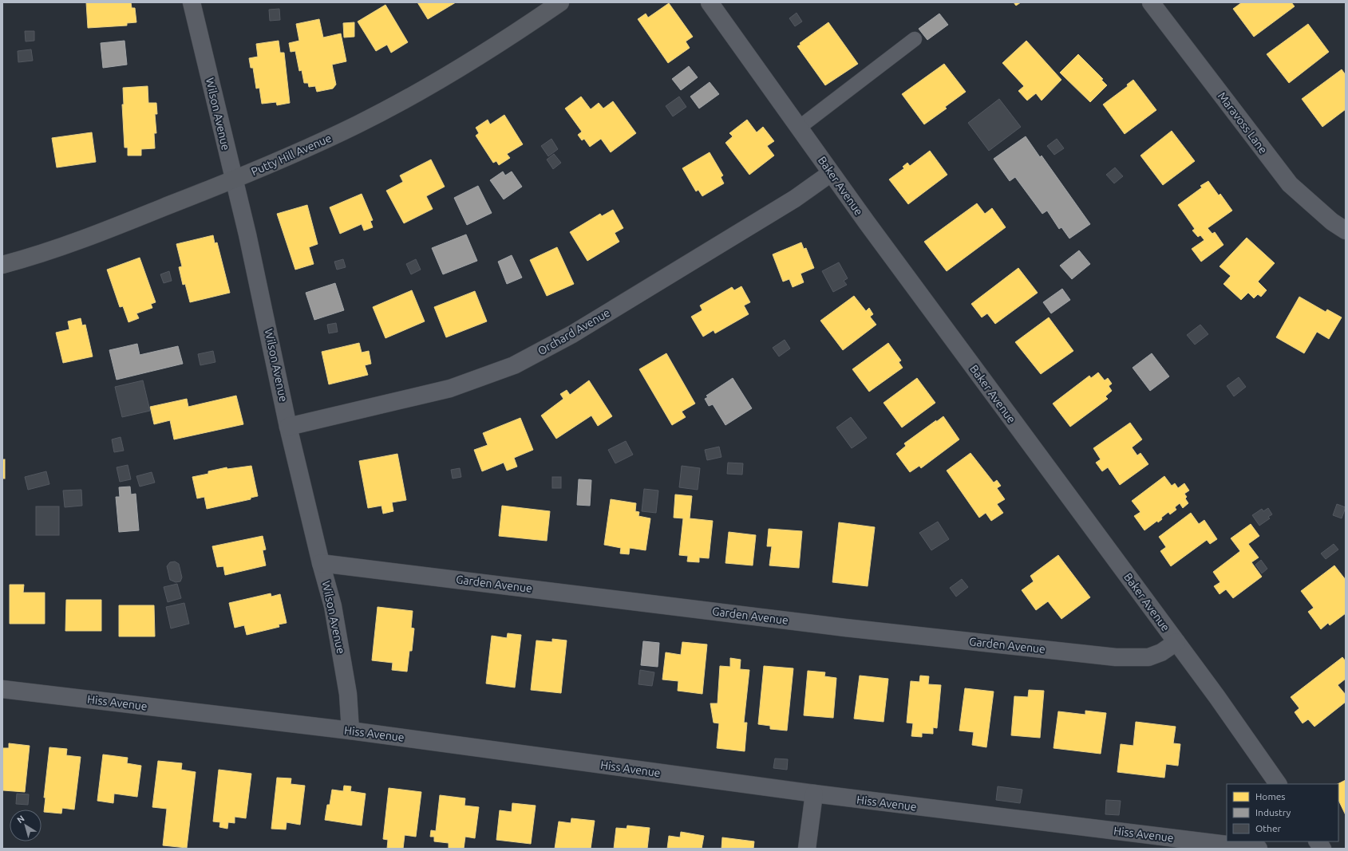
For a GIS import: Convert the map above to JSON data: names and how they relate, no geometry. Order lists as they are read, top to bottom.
{
  "streets": {
    "main road": ["Putty Hill Avenue"],
    "street": [
      "Wilson Avenue",
      "Maravoss Lane",
      "Baker Avenue",
      "Orchard Avenue",
      "Garden Avenue",
      "Hiss Avenue"
    ]
  },
  "crossings": [
    ["Wilson Avenue", "Putty Hill Avenue"],
    ["Wilson Avenue", "Orchard Avenue"],
    ["Wilson Avenue", "Garden Avenue"],
    ["Wilson Avenue", "Hiss Avenue"],
    ["Baker Avenue", "Orchard Avenue"],
    ["Baker Avenue", "Garden Avenue"]
  ],
  "legend": ["Homes", "Industry", "Other"],
  "north": "top left"
}
